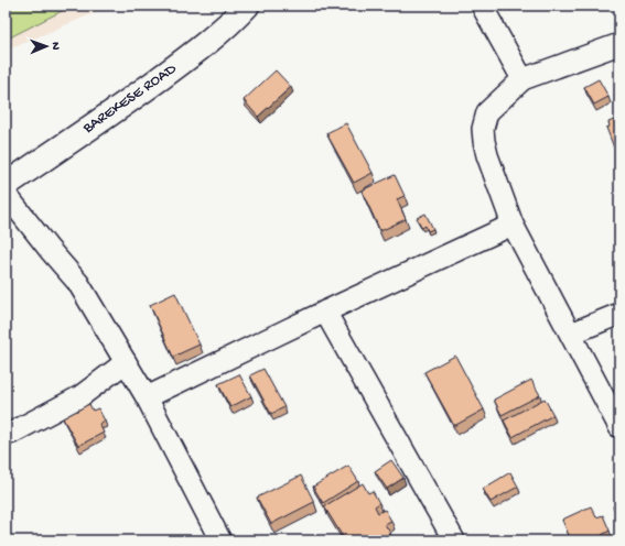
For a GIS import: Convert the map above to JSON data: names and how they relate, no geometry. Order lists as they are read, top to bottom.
{
  "streets": {
    "main road": ["BAREKESE ROAD"]
  },
  "north": "right"
}
